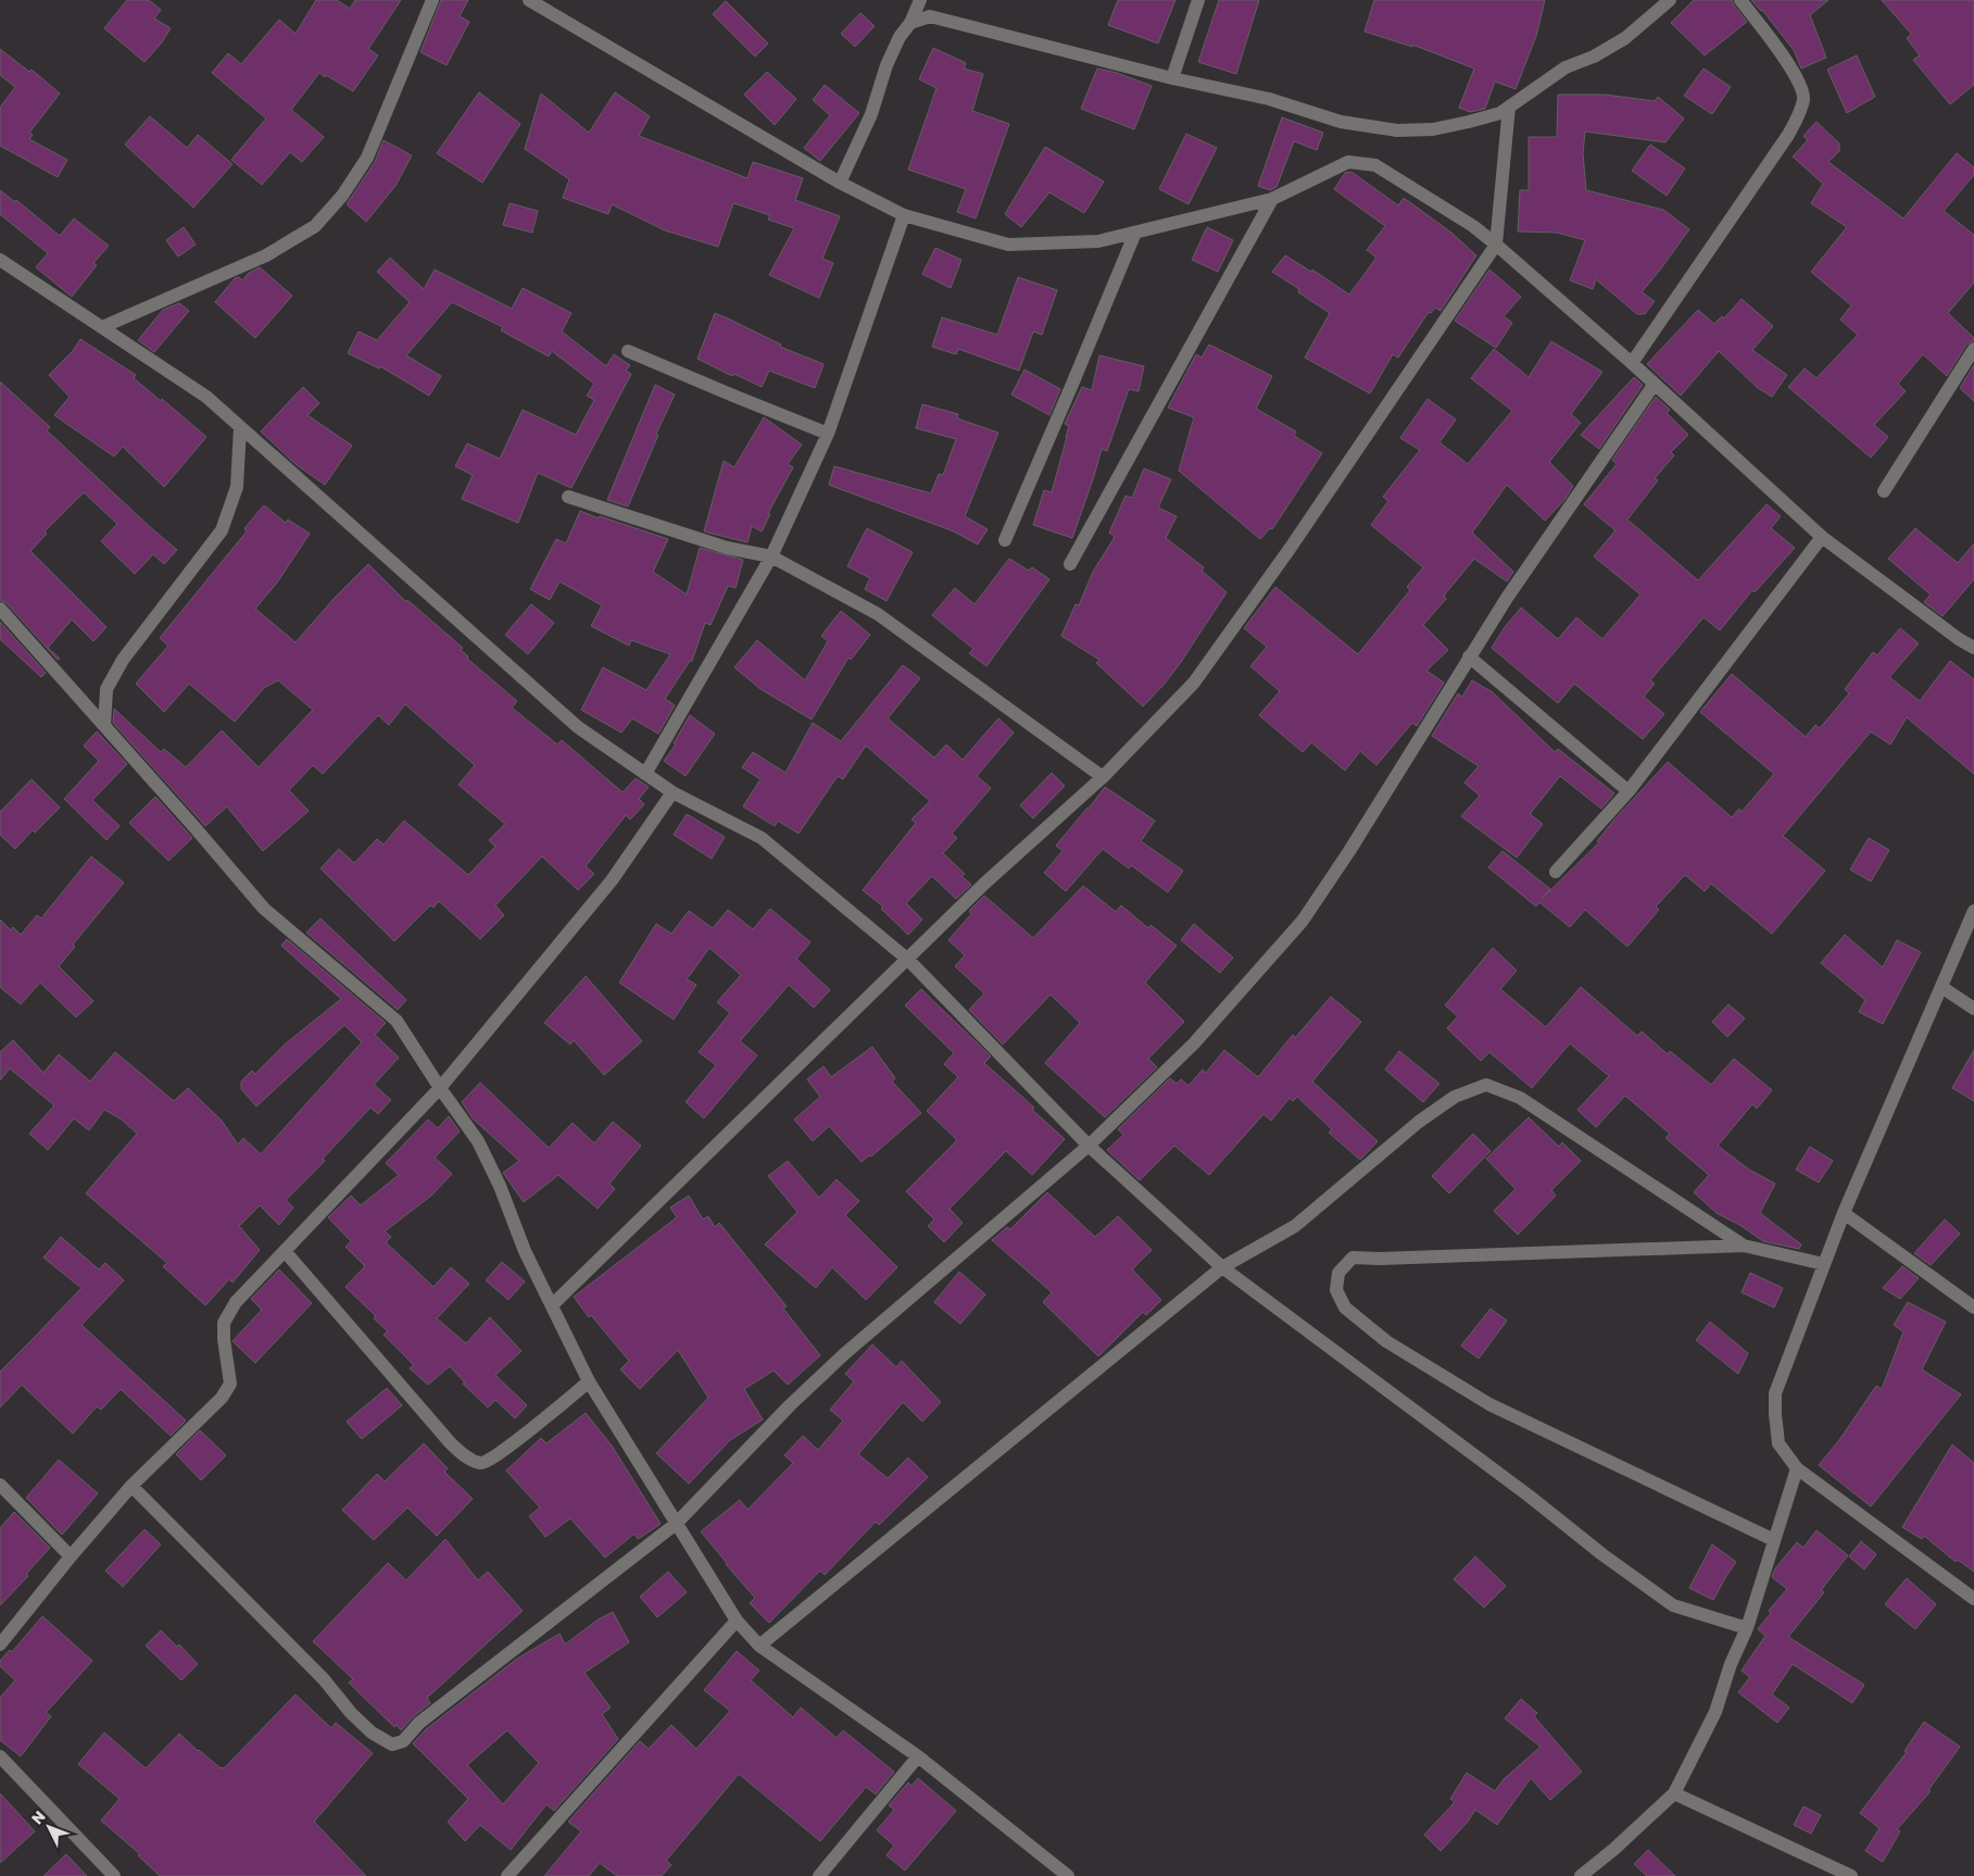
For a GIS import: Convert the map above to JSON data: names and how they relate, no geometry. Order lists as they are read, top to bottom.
{
  "north": "top left"
}
